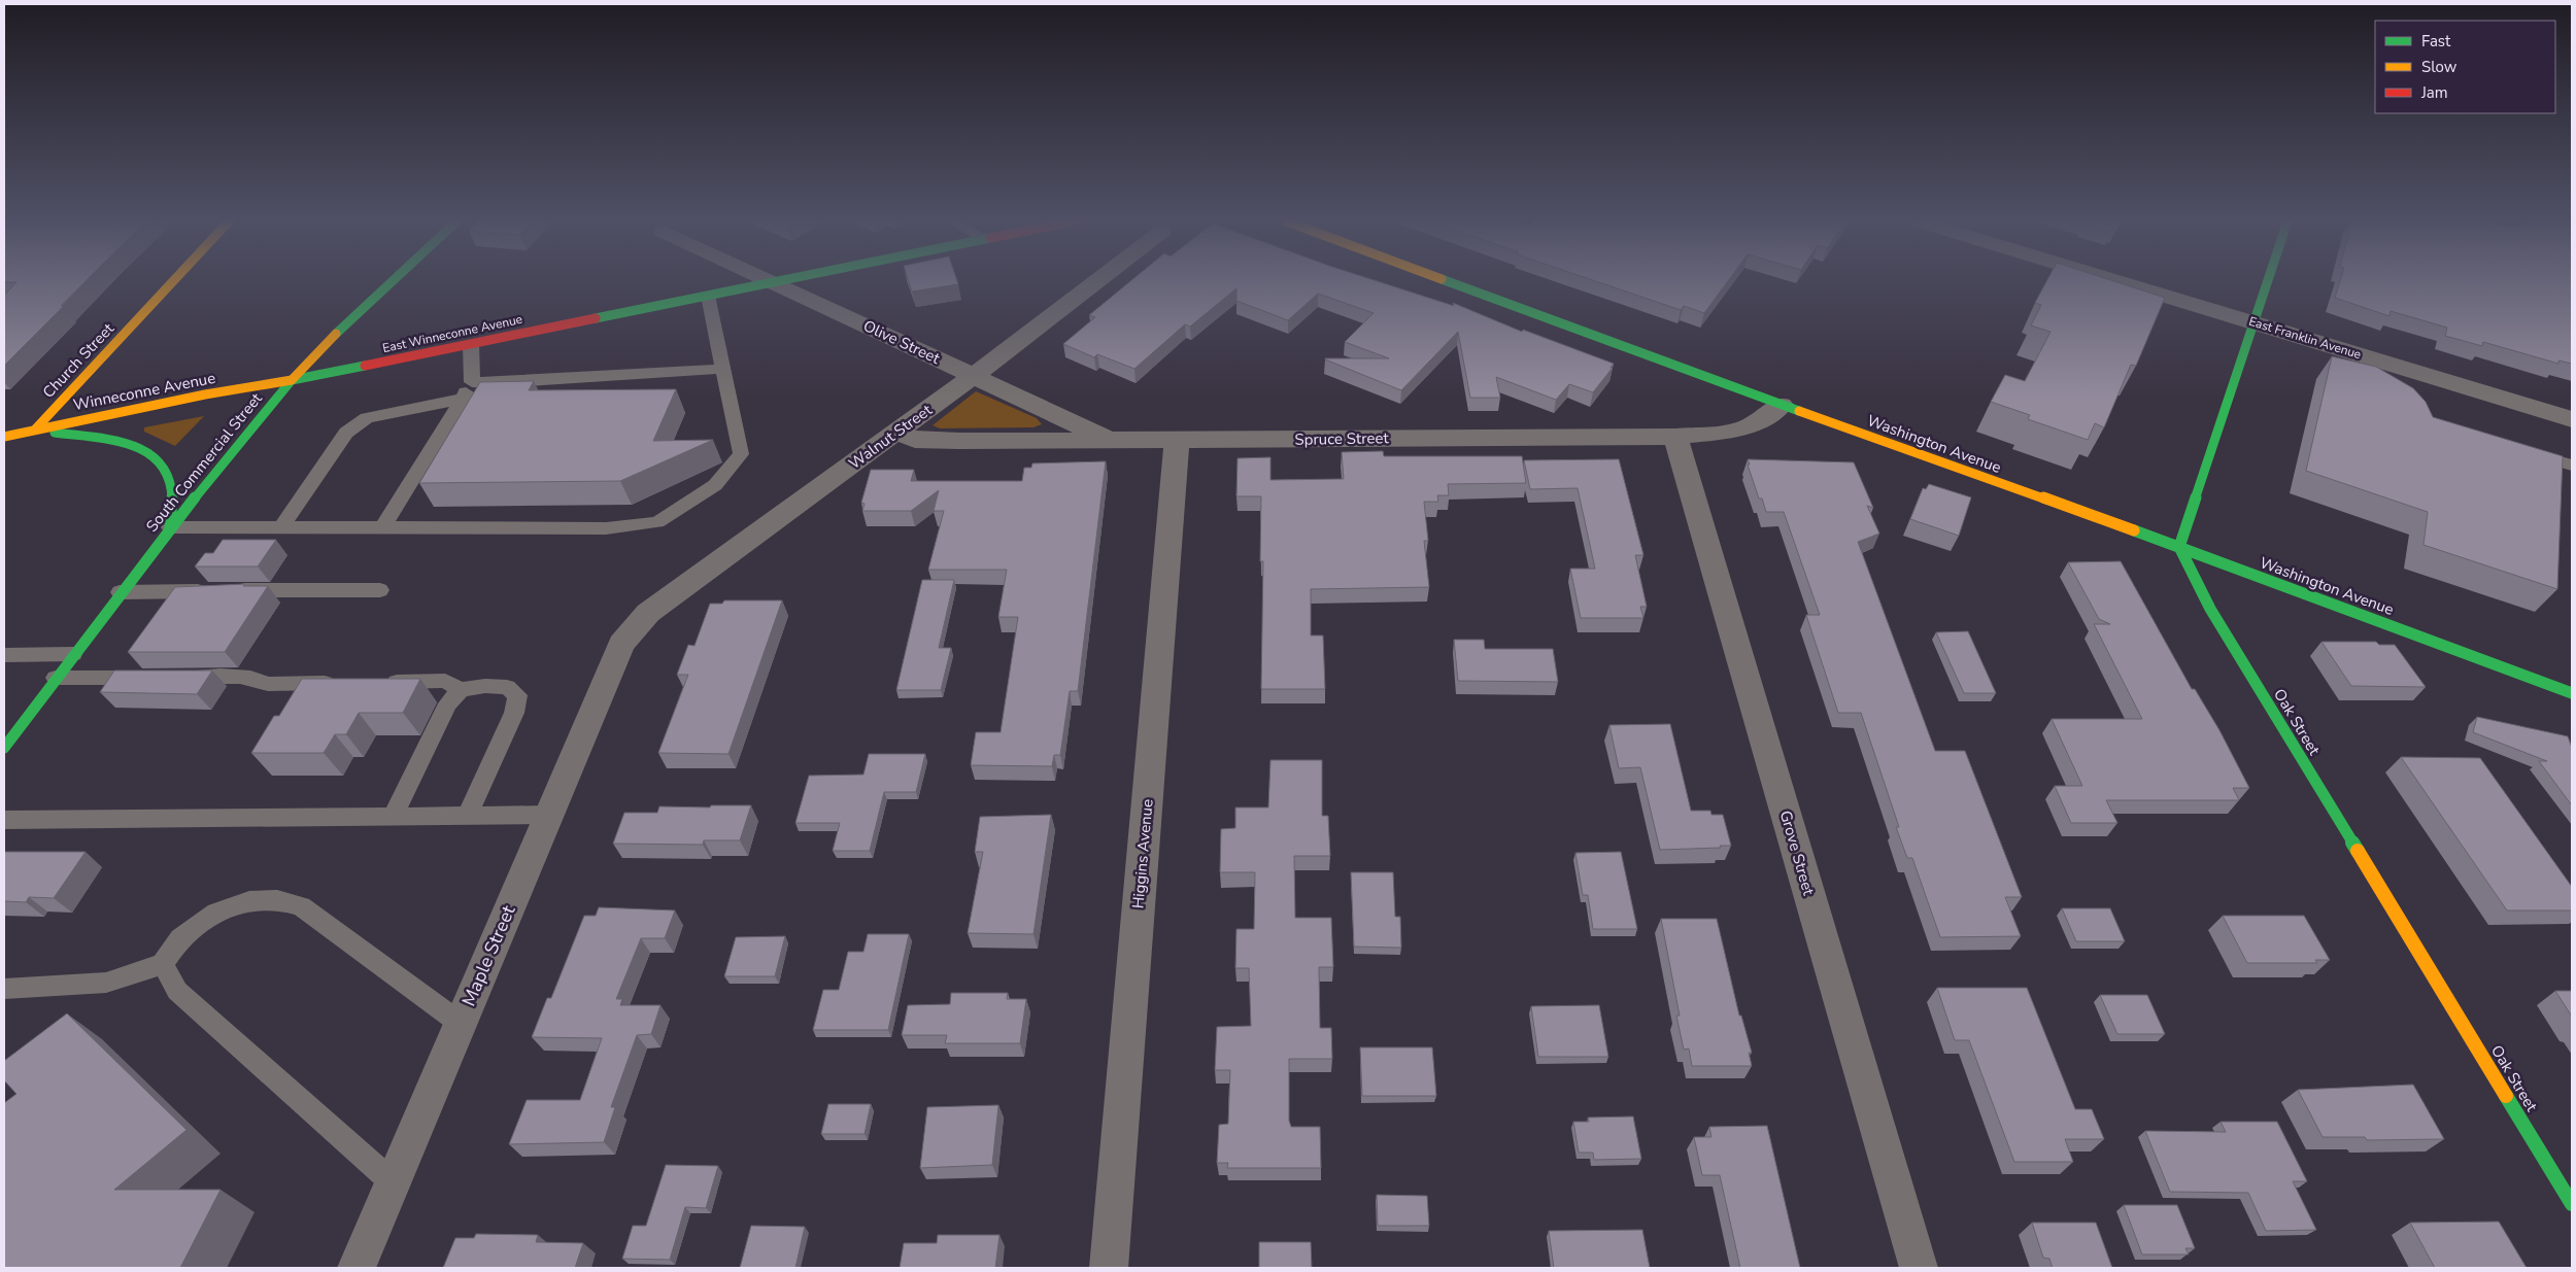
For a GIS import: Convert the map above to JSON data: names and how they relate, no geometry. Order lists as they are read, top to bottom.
{
  "streets": {
    "main road": [
      "East Winneconne Avenue",
      "Church Street",
      "Winneconne Avenue",
      "Washington Avenue",
      "South Commercial Street",
      "Oak Street"
    ],
    "street": [
      "East Franklin Avenue",
      "Olive Street",
      "Walnut Street",
      "Spruce Street",
      "Grove Street",
      "Higgins Avenue",
      "Maple Street"
    ]
  },
  "crossings": [
    ["East Winneconne Avenue", "Olive Street"],
    ["East Winneconne Avenue", "Winneconne Avenue"],
    ["East Winneconne Avenue", "South Commercial Street"],
    ["Olive Street", "Walnut Street"],
    ["Olive Street", "Spruce Street"],
    ["Church Street", "Winneconne Avenue"],
    ["Winneconne Avenue", "South Commercial Street"],
    ["Walnut Street", "Spruce Street"],
    ["Walnut Street", "Maple Street"],
    ["Spruce Street", "Washington Avenue"],
    ["Spruce Street", "Grove Street"],
    ["Spruce Street", "Higgins Avenue"],
    ["Washington Avenue", "Oak Street"]
  ],
  "legend": ["Fast", "Slow", "Jam"]
}
